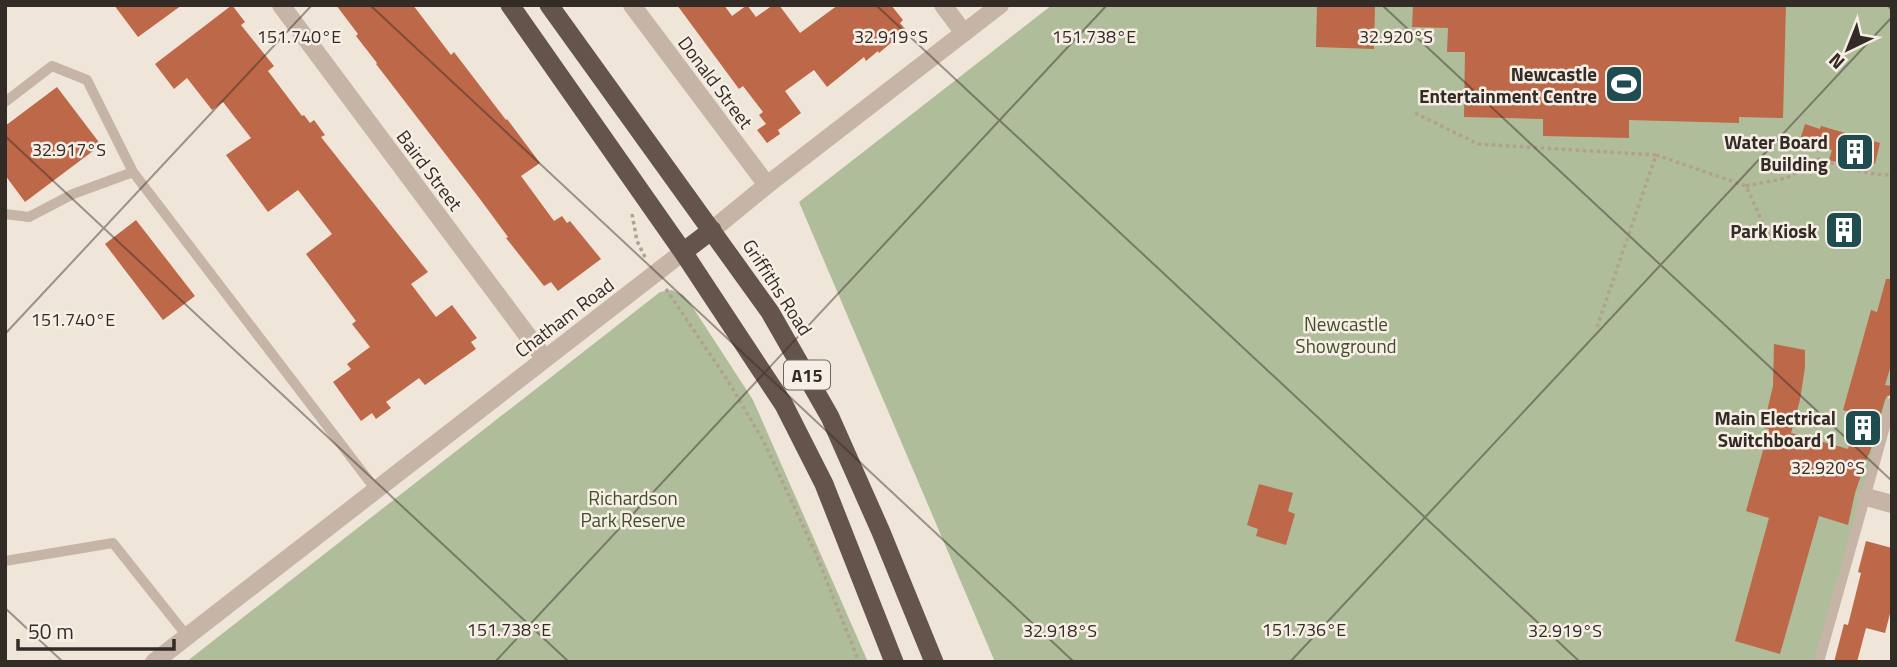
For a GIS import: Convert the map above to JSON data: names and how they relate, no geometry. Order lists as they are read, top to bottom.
{
  "streets": {
    "highway": ["Griffiths Road", "Chatham Road", "A15"],
    "street": ["Donald Street", "Baird Street"]
  },
  "crossings": [
    ["Donald Street", "Chatham Road"],
    ["Baird Street", "Chatham Road"],
    ["Griffiths Road", "Chatham Road"],
    ["Chatham Road", "A15"]
  ],
  "parks": ["Newcastle Showground", "Richardson Park Reserve"],
  "places": {
    "sports": ["Newcastle Entertainment Centre"],
    "building": ["Water Board Building", "Park Kiosk", "Main Electrical Switchboard 1"]
  },
  "scale_bar": "50 m",
  "north": "bottom left",
  "coordinates": [
    "32.919°S",
    "32.920°S",
    "151.740°E",
    "151.738°E",
    "32.917°S",
    "151.736°E",
    "32.918°S"
  ]
}
